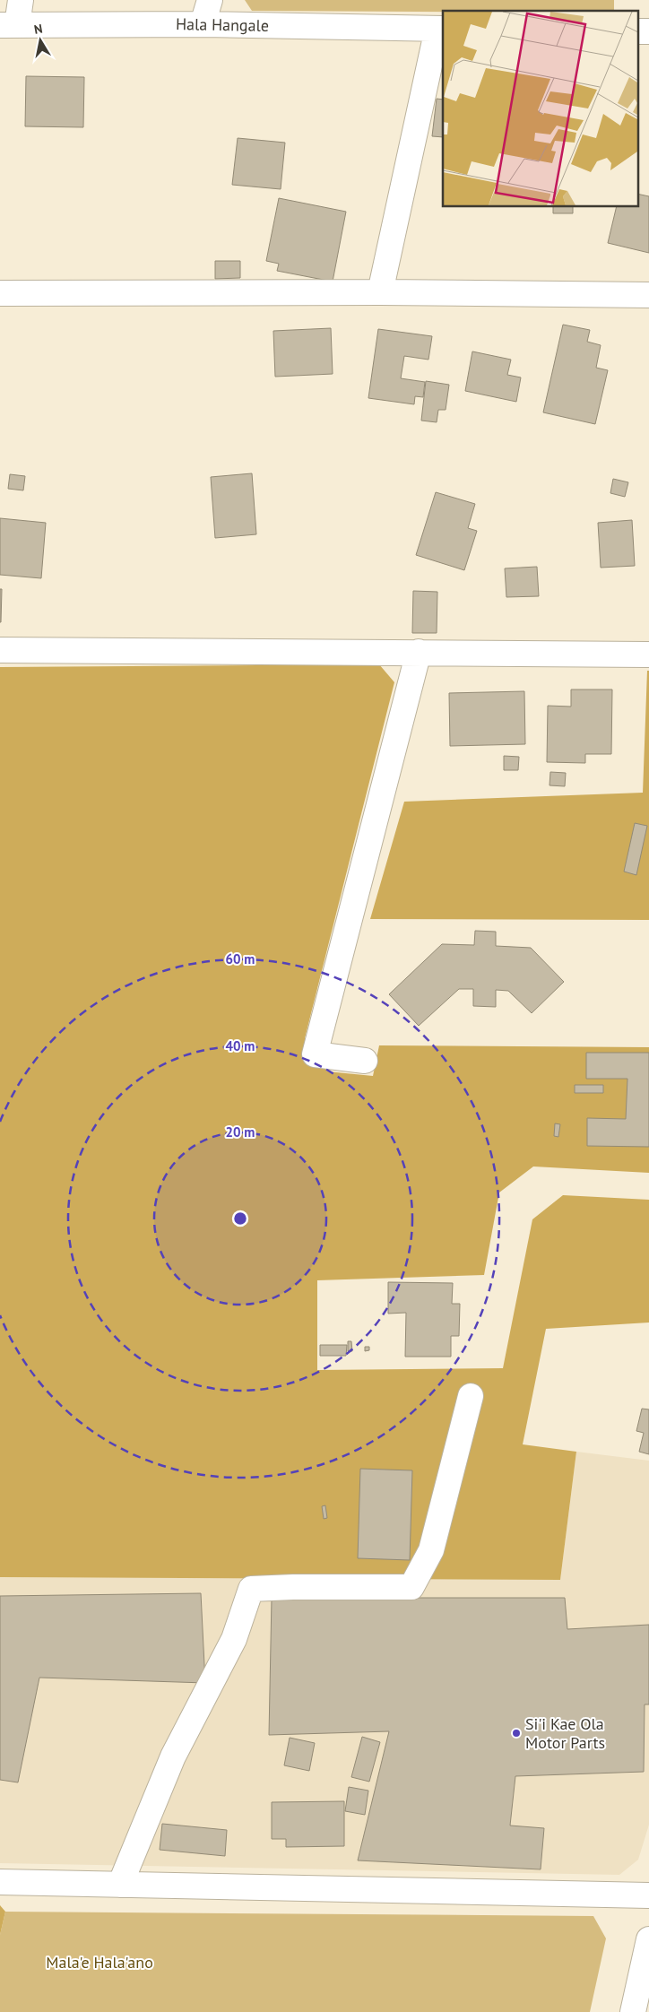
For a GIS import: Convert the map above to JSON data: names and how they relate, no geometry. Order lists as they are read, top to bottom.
{
  "streets": {
    "street": ["Hala Hangale"]
  },
  "parks": ["Mala'e Hala'ano"],
  "places": ["Si'i Kae Ola Motor Parts"],
  "north": "top",
  "rings": ["60 m", "40 m", "20 m"]
}
